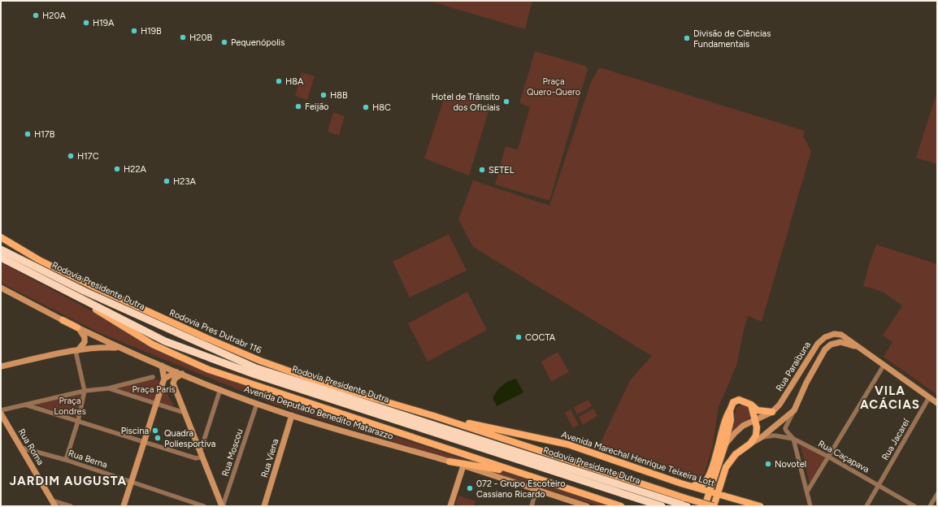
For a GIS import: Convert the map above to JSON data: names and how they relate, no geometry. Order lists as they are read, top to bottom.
{
  "streets": {
    "highway": ["Rodovia Presidente Dutra"],
    "main road": [
      "Rodovia Pres Dutrabr 116",
      "Rua Paraibuna",
      "Avenida Deputado Benedito Matarazzo",
      "Rua Roma",
      "Rua Viena",
      "Avenida Marechal Henrique Teixeira Lott"
    ],
    "street": [
      "Rua Jacareí",
      "Rua Moscou",
      "Rua Caçapava",
      "Rua Berna"
    ]
  },
  "crossings": [
    ["Rodovia Pres Dutrabr 116", "Avenida Marechal Henrique Teixeira Lott"],
    ["Rua Paraibuna", "Rua Caçapava"],
    ["Rua Paraibuna", "Avenida Marechal Henrique Teixeira Lott"],
    ["Avenida Deputado Benedito Matarazzo", "Rua Moscou"],
    ["Avenida Deputado Benedito Matarazzo", "Rua Viena"],
    ["Rua Jacareí", "Rua Caçapava"],
    ["Rua Roma", "Rua Berna"]
  ],
  "districts": ["VILA ACÁCIAS", "JARDIM AUGUSTA"],
  "parks": ["Praça Quero-Quero", "Praça Paris", "Praça Londres"],
  "places": [
    "H20A",
    "H19A",
    "H19B",
    "H20B",
    "Divisão de Ciências Fundamentais",
    "Pequenópolis",
    "H8A",
    "H8B",
    "Hotel de Trânsito dos Oficiais",
    "Feijão",
    "H8C",
    "H17B",
    "H17C",
    "H22A",
    "SETEL",
    "H23A",
    "COCTA",
    "Piscina",
    "Quadra Poliesportiva",
    "Novotel",
    "072 - Grupo Escoteiro Cassiano Ricardo"
  ]
}
